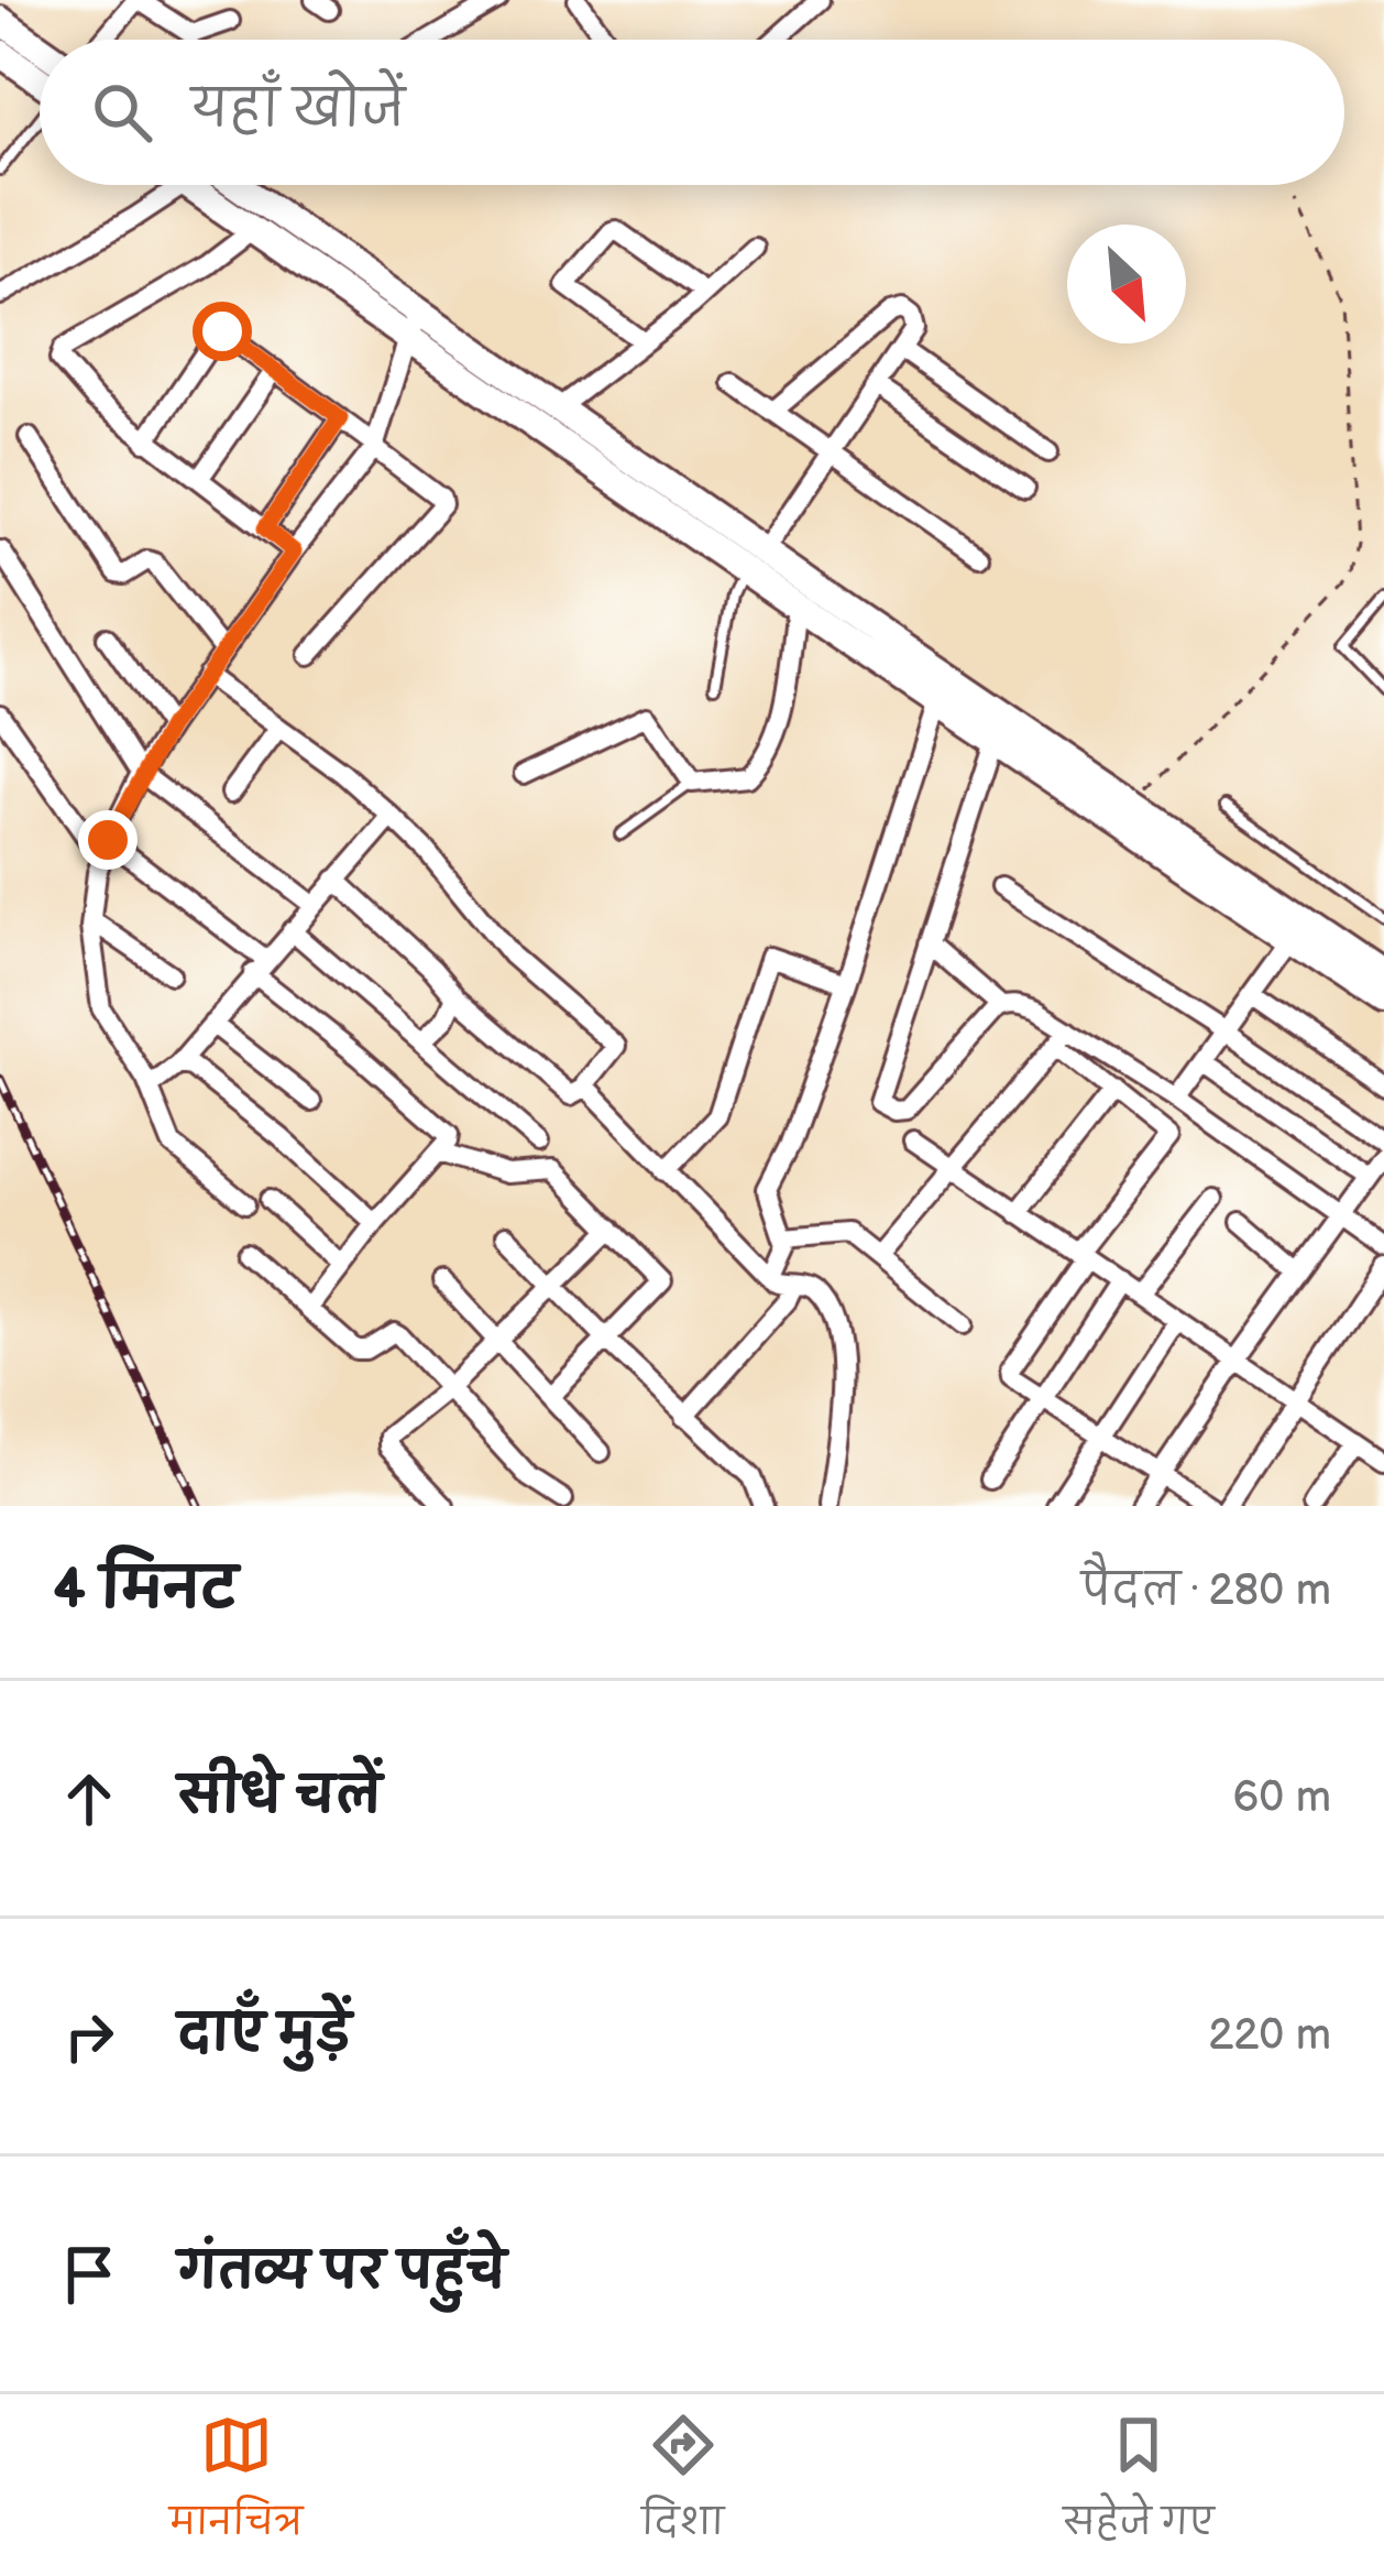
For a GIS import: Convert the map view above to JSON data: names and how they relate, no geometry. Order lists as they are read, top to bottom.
{
  "north": "bottom right",
  "page": {
    "search": "यहाँ खोजें",
    "heading": ["4 मिनट", "पैदल · 280 m"],
    "list": [
      ["सीधे चलें", "60 m"],
      ["दाएँ मुड़ें", "220 m"],
      "गंतव्य पर पहुँचे"
    ],
    "nav": ["मानचित्र", "दिशा", "सहेजे गए"]
  }
}
